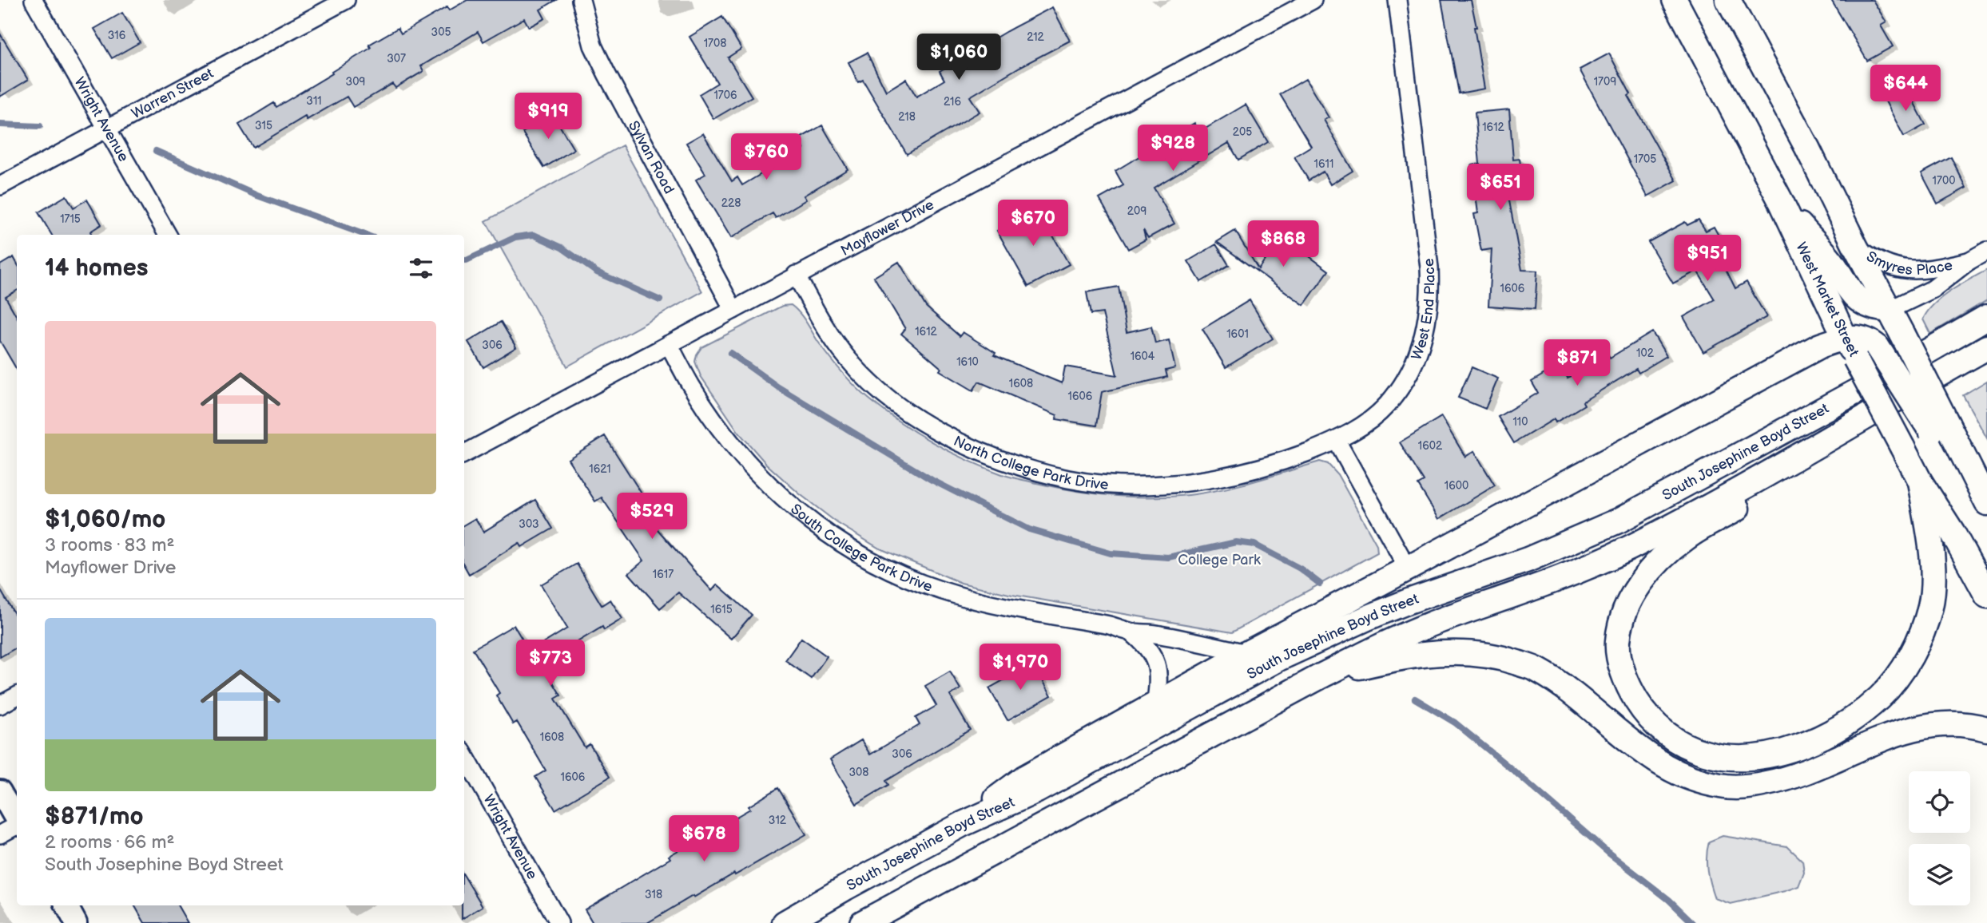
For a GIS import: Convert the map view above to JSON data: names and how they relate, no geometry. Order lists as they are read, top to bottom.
{
  "streets": {
    "main road": ["West Market Street", "South Josephine Boyd Street"],
    "street": [
      "Warren Street",
      "Wright Avenue",
      "Sylvan Road",
      "Mayflower Drive",
      "Smyres Place",
      "West End Place",
      "North College Park Drive",
      "South College Park Drive"
    ]
  },
  "crossings": [
    ["Warren Street", "Wright Avenue"],
    ["Sylvan Road", "Mayflower Drive"],
    ["Mayflower Drive", "North College Park Drive"],
    ["Mayflower Drive", "South College Park Drive"],
    ["West End Place", "North College Park Drive"]
  ],
  "parks": ["College Park"],
  "house_numbers": [
    "305",
    "316",
    "212",
    "1708",
    "307",
    "309",
    "1709",
    "1706",
    "311",
    "216",
    "218",
    "315",
    "1612",
    "205",
    "1705",
    "1611",
    "1700",
    "228",
    "209",
    "1715",
    "1606",
    "1612",
    "1601",
    "306",
    "102",
    "1604",
    "1610",
    "1608",
    "1606",
    "110",
    "1602",
    "1621",
    "1600",
    "303",
    "1617",
    "1615",
    "1608",
    "306",
    "308",
    "1606",
    "312",
    "318"
  ],
  "page": {
    "price": [
      "$1,060",
      "$644",
      "$919",
      "$928",
      "$760",
      "$651",
      "$670",
      "$868",
      "$951",
      "$871",
      "$529",
      "$773",
      "$1,970",
      "$678"
    ],
    "heading": "14 homes",
    "list": [
      {
        "name": "$1,060/mo",
        "note": "3 rooms · 83 m² · Mayflower Drive"
      },
      {
        "name": "$871/mo",
        "note": "2 rooms · 66 m² · South Josephine Boyd Street"
      }
    ]
  }
}
